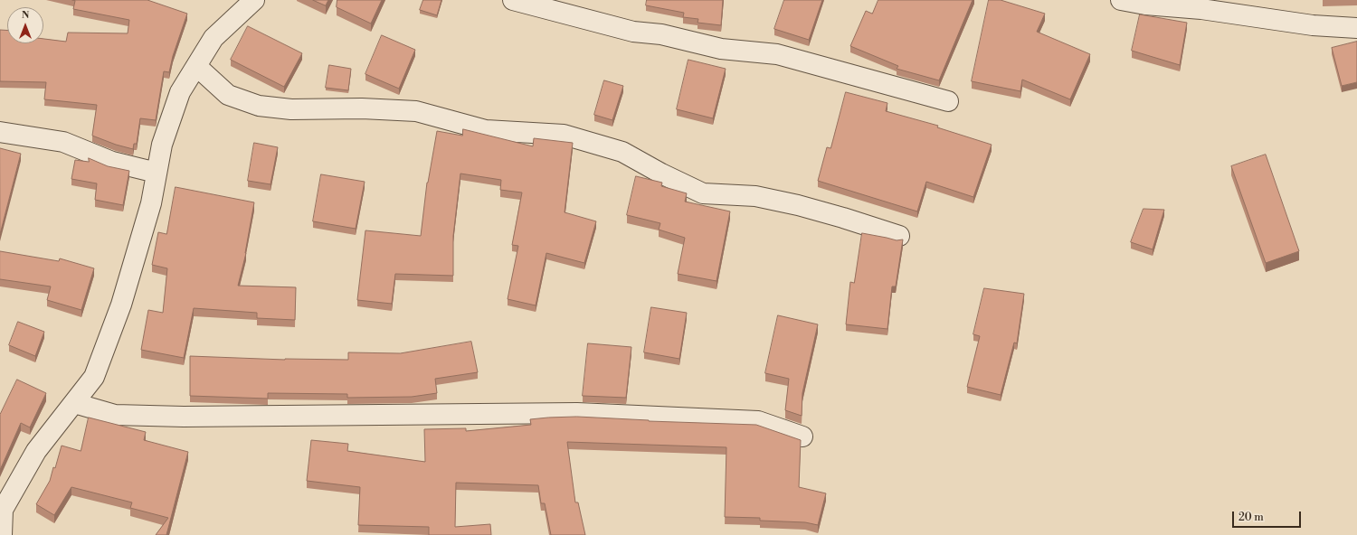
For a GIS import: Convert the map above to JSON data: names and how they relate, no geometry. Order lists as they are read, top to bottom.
{
  "scale_bar": "20 m",
  "north": "top"
}
